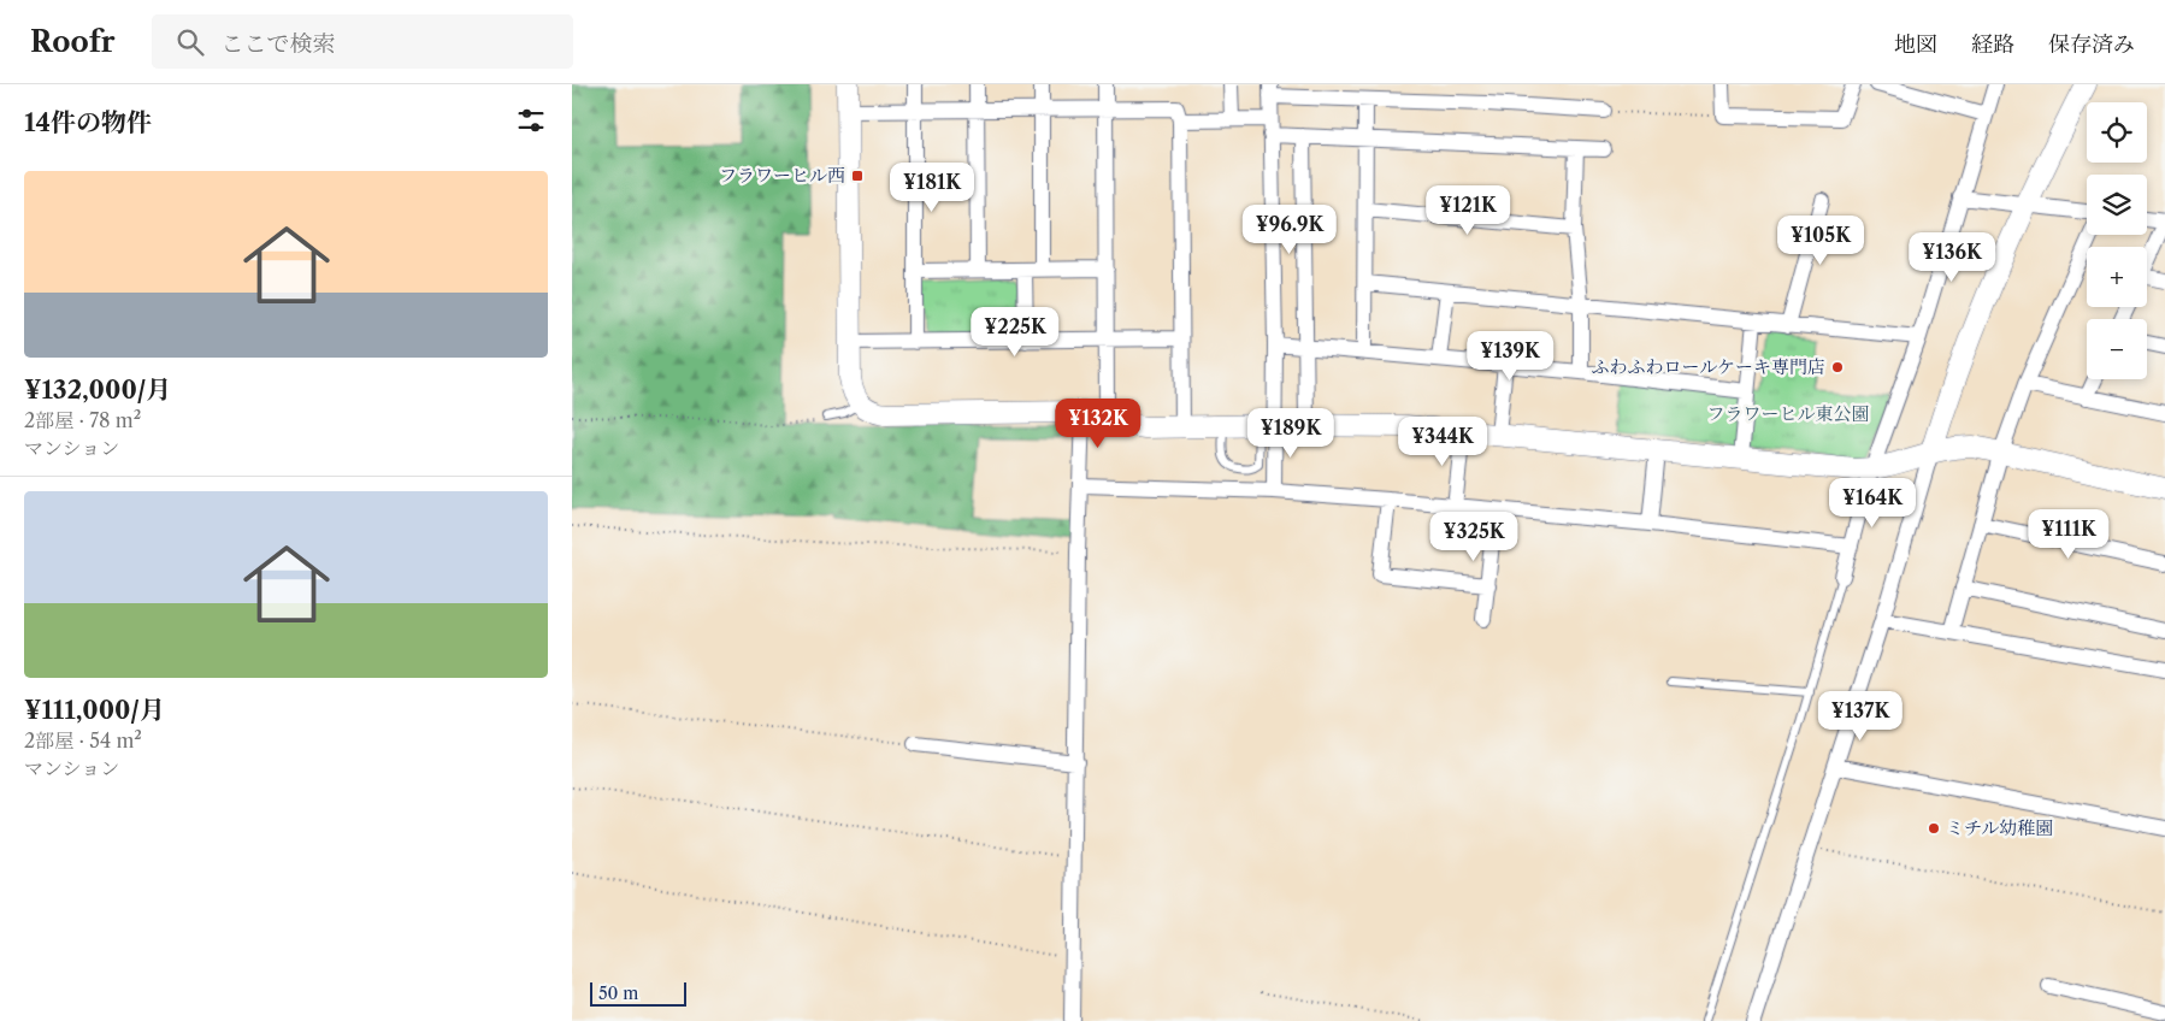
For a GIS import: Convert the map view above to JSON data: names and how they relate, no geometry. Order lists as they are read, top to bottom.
{
  "parks": ["フラワーヒル東公園"],
  "places": {
    "transit": ["フラワーヒル西"],
    "other": ["ふわふわロールケーキ専門店", "ミチル幼稚園"]
  },
  "scale_bar": "50 m",
  "page": {
    "header": "Roofr",
    "search": "ここで検索",
    "nav": ["地図", "経路", "保存済み"],
    "heading": "14件の物件",
    "map_buttons": ["+", "−"],
    "list": [
      {
        "name": "¥132,000/月",
        "note": "2部屋 · 78 m² · マンション"
      },
      {
        "name": "¥111,000/月",
        "note": "2部屋 · 54 m² · マンション"
      }
    ],
    "price": [
      "¥181K",
      "¥121K",
      "¥96.9K",
      "¥105K",
      "¥136K",
      "¥225K",
      "¥139K",
      "¥132K",
      "¥189K",
      "¥344K",
      "¥164K",
      "¥111K",
      "¥325K",
      "¥137K"
    ],
    "scale": "50 m"
  }
}
